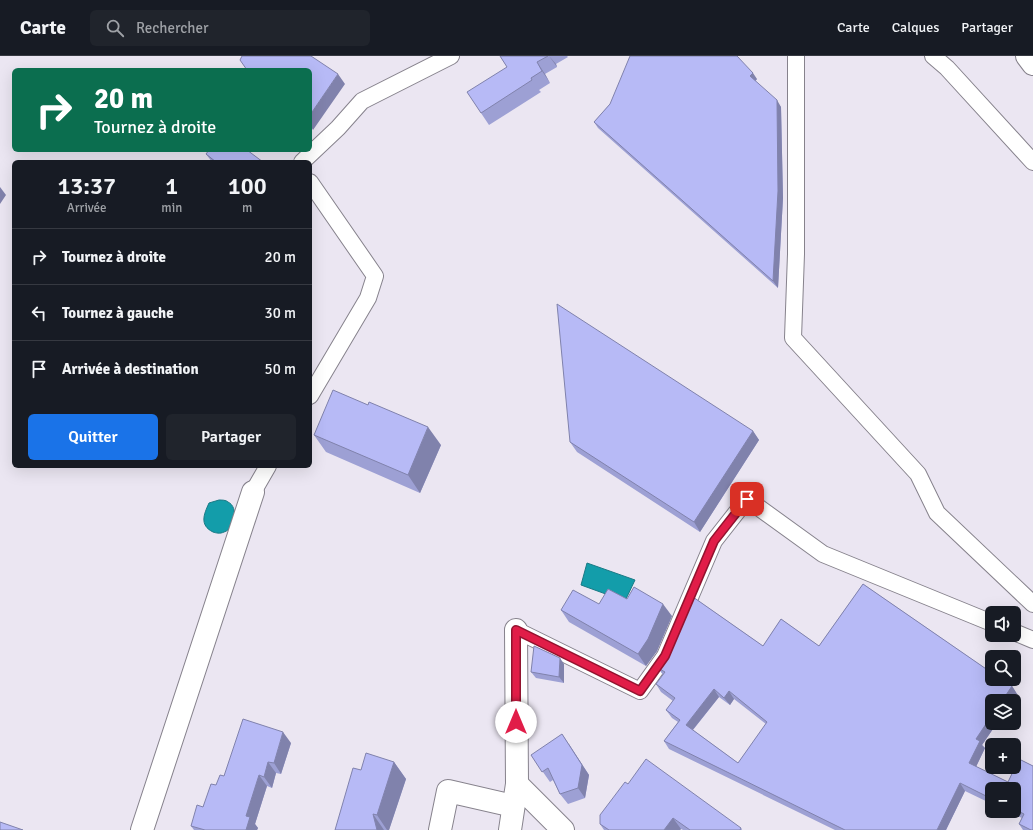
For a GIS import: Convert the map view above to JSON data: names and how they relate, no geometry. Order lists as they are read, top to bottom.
{
  "page": {
    "header": "Carte",
    "search": "Rechercher",
    "nav": ["Carte", "Calques", "Partager"],
    "turn": ["20 m", "Tournez à droite"],
    "eta": [
      "13:37",
      "Arrivée",
      "1",
      "min",
      "100",
      "m"
    ],
    "list": [
      {
        "name": "Tournez à droite",
        "value": "20 m"
      },
      {
        "name": "Tournez à gauche",
        "value": "30 m"
      },
      {
        "name": "Arrivée à destination",
        "value": "50 m"
      }
    ],
    "buttons": ["Quitter", "Partager"],
    "map_buttons": ["+", "−"]
  }
}
